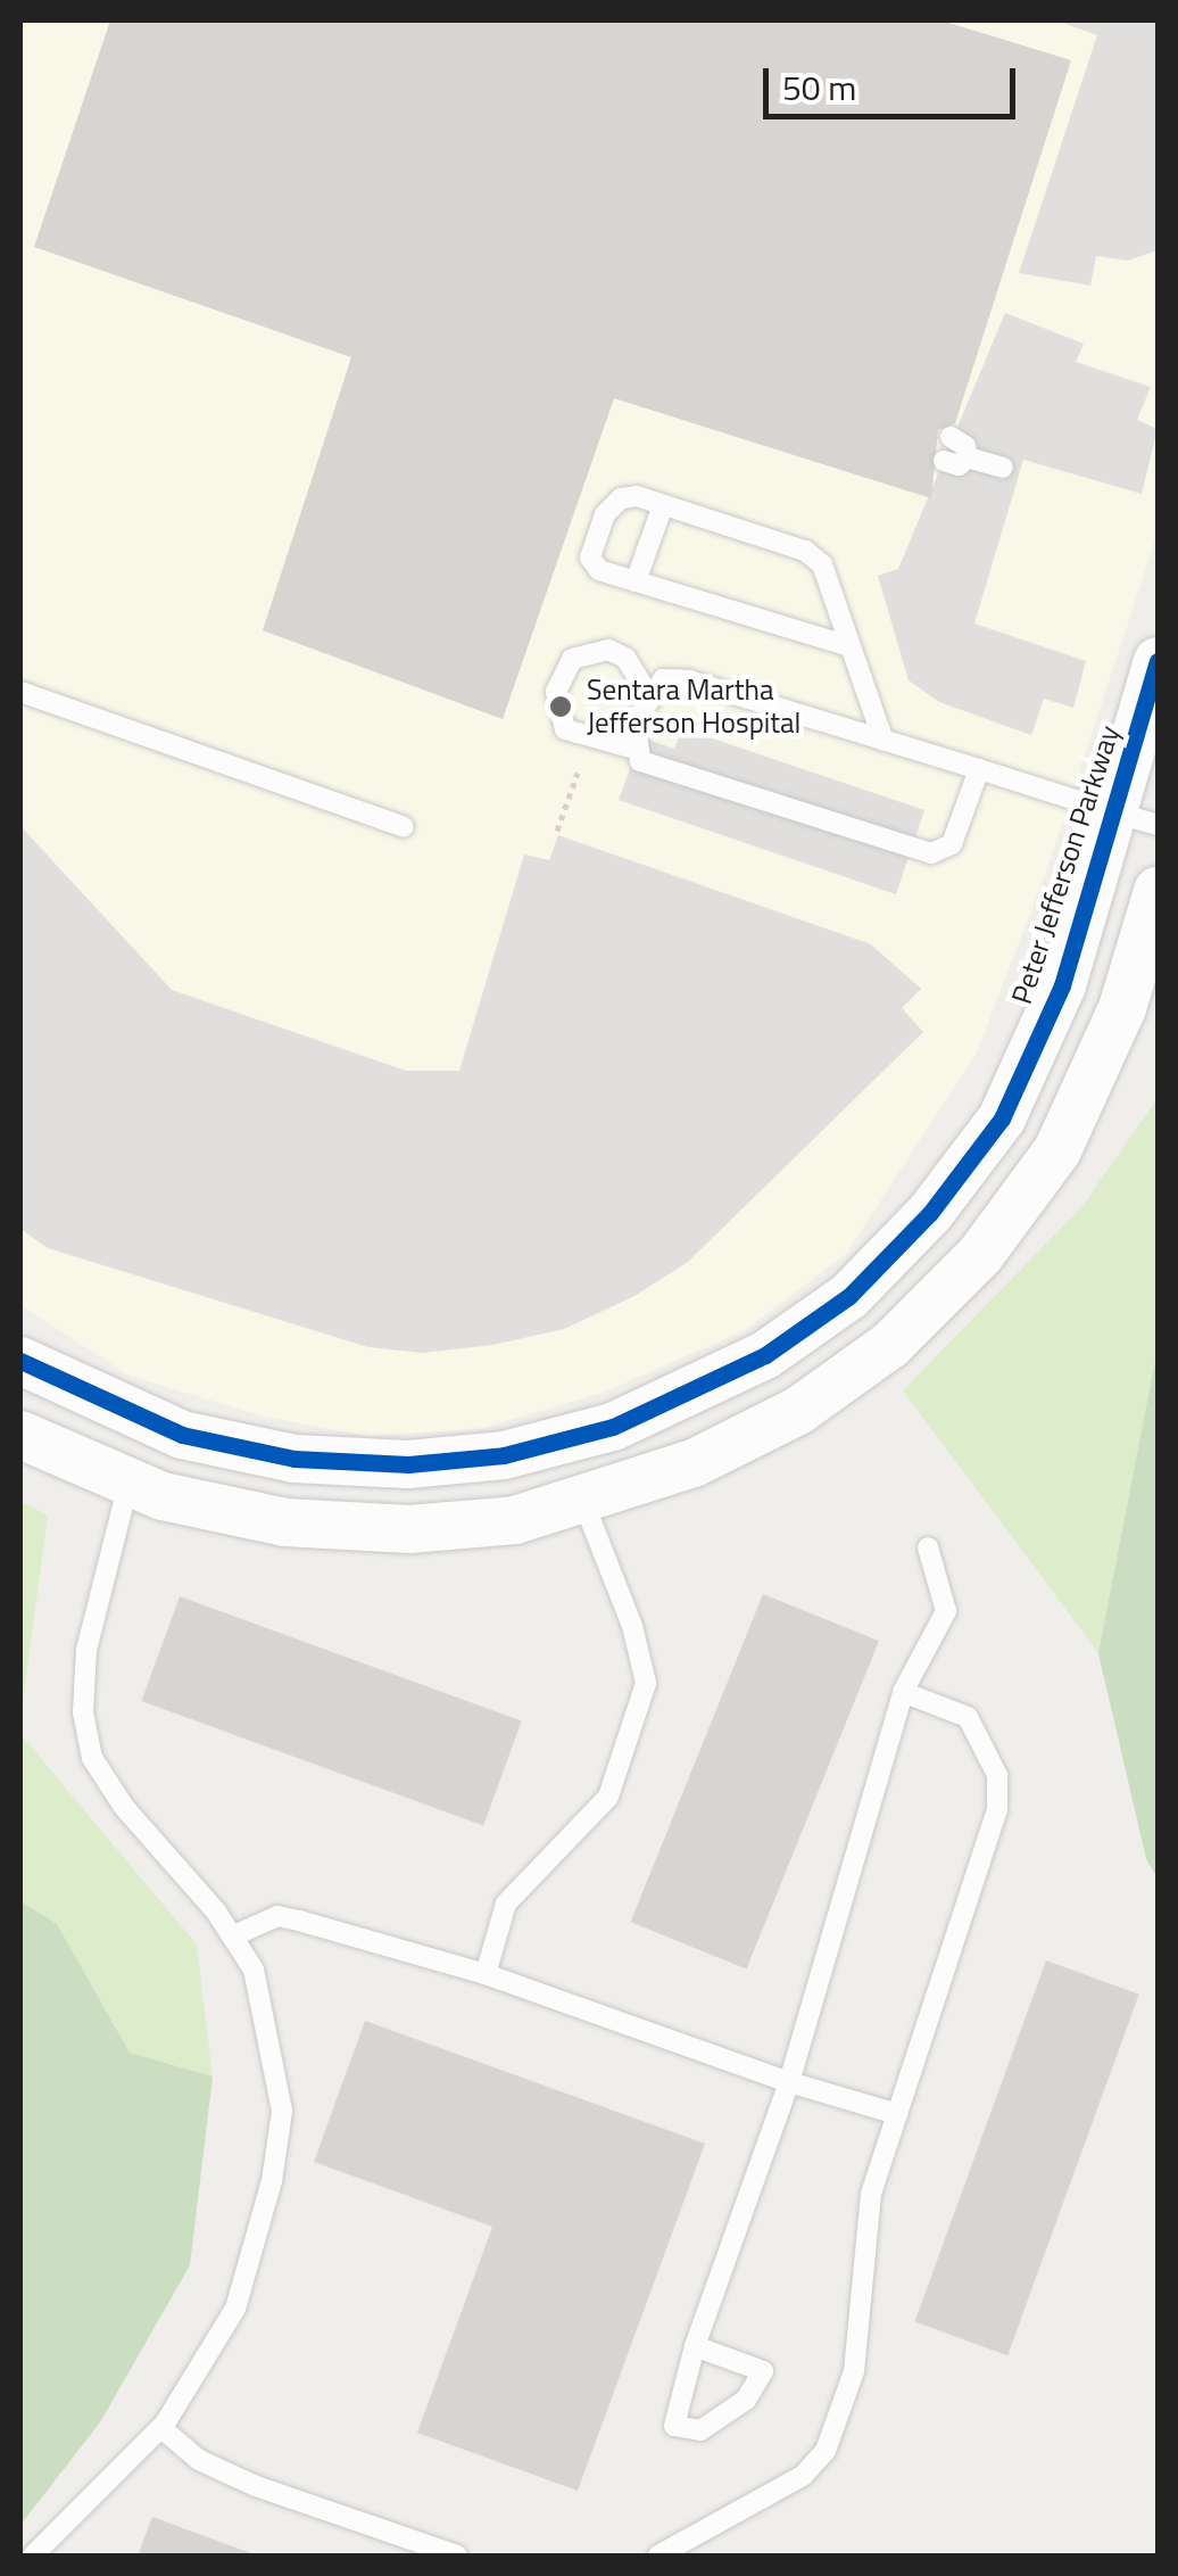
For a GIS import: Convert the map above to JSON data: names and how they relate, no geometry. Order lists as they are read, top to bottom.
{
  "streets": {
    "street": ["Peter Jefferson Parkway"]
  },
  "places": ["Sentara Martha Jefferson Hospital"],
  "scale_bar": "50 m"
}
